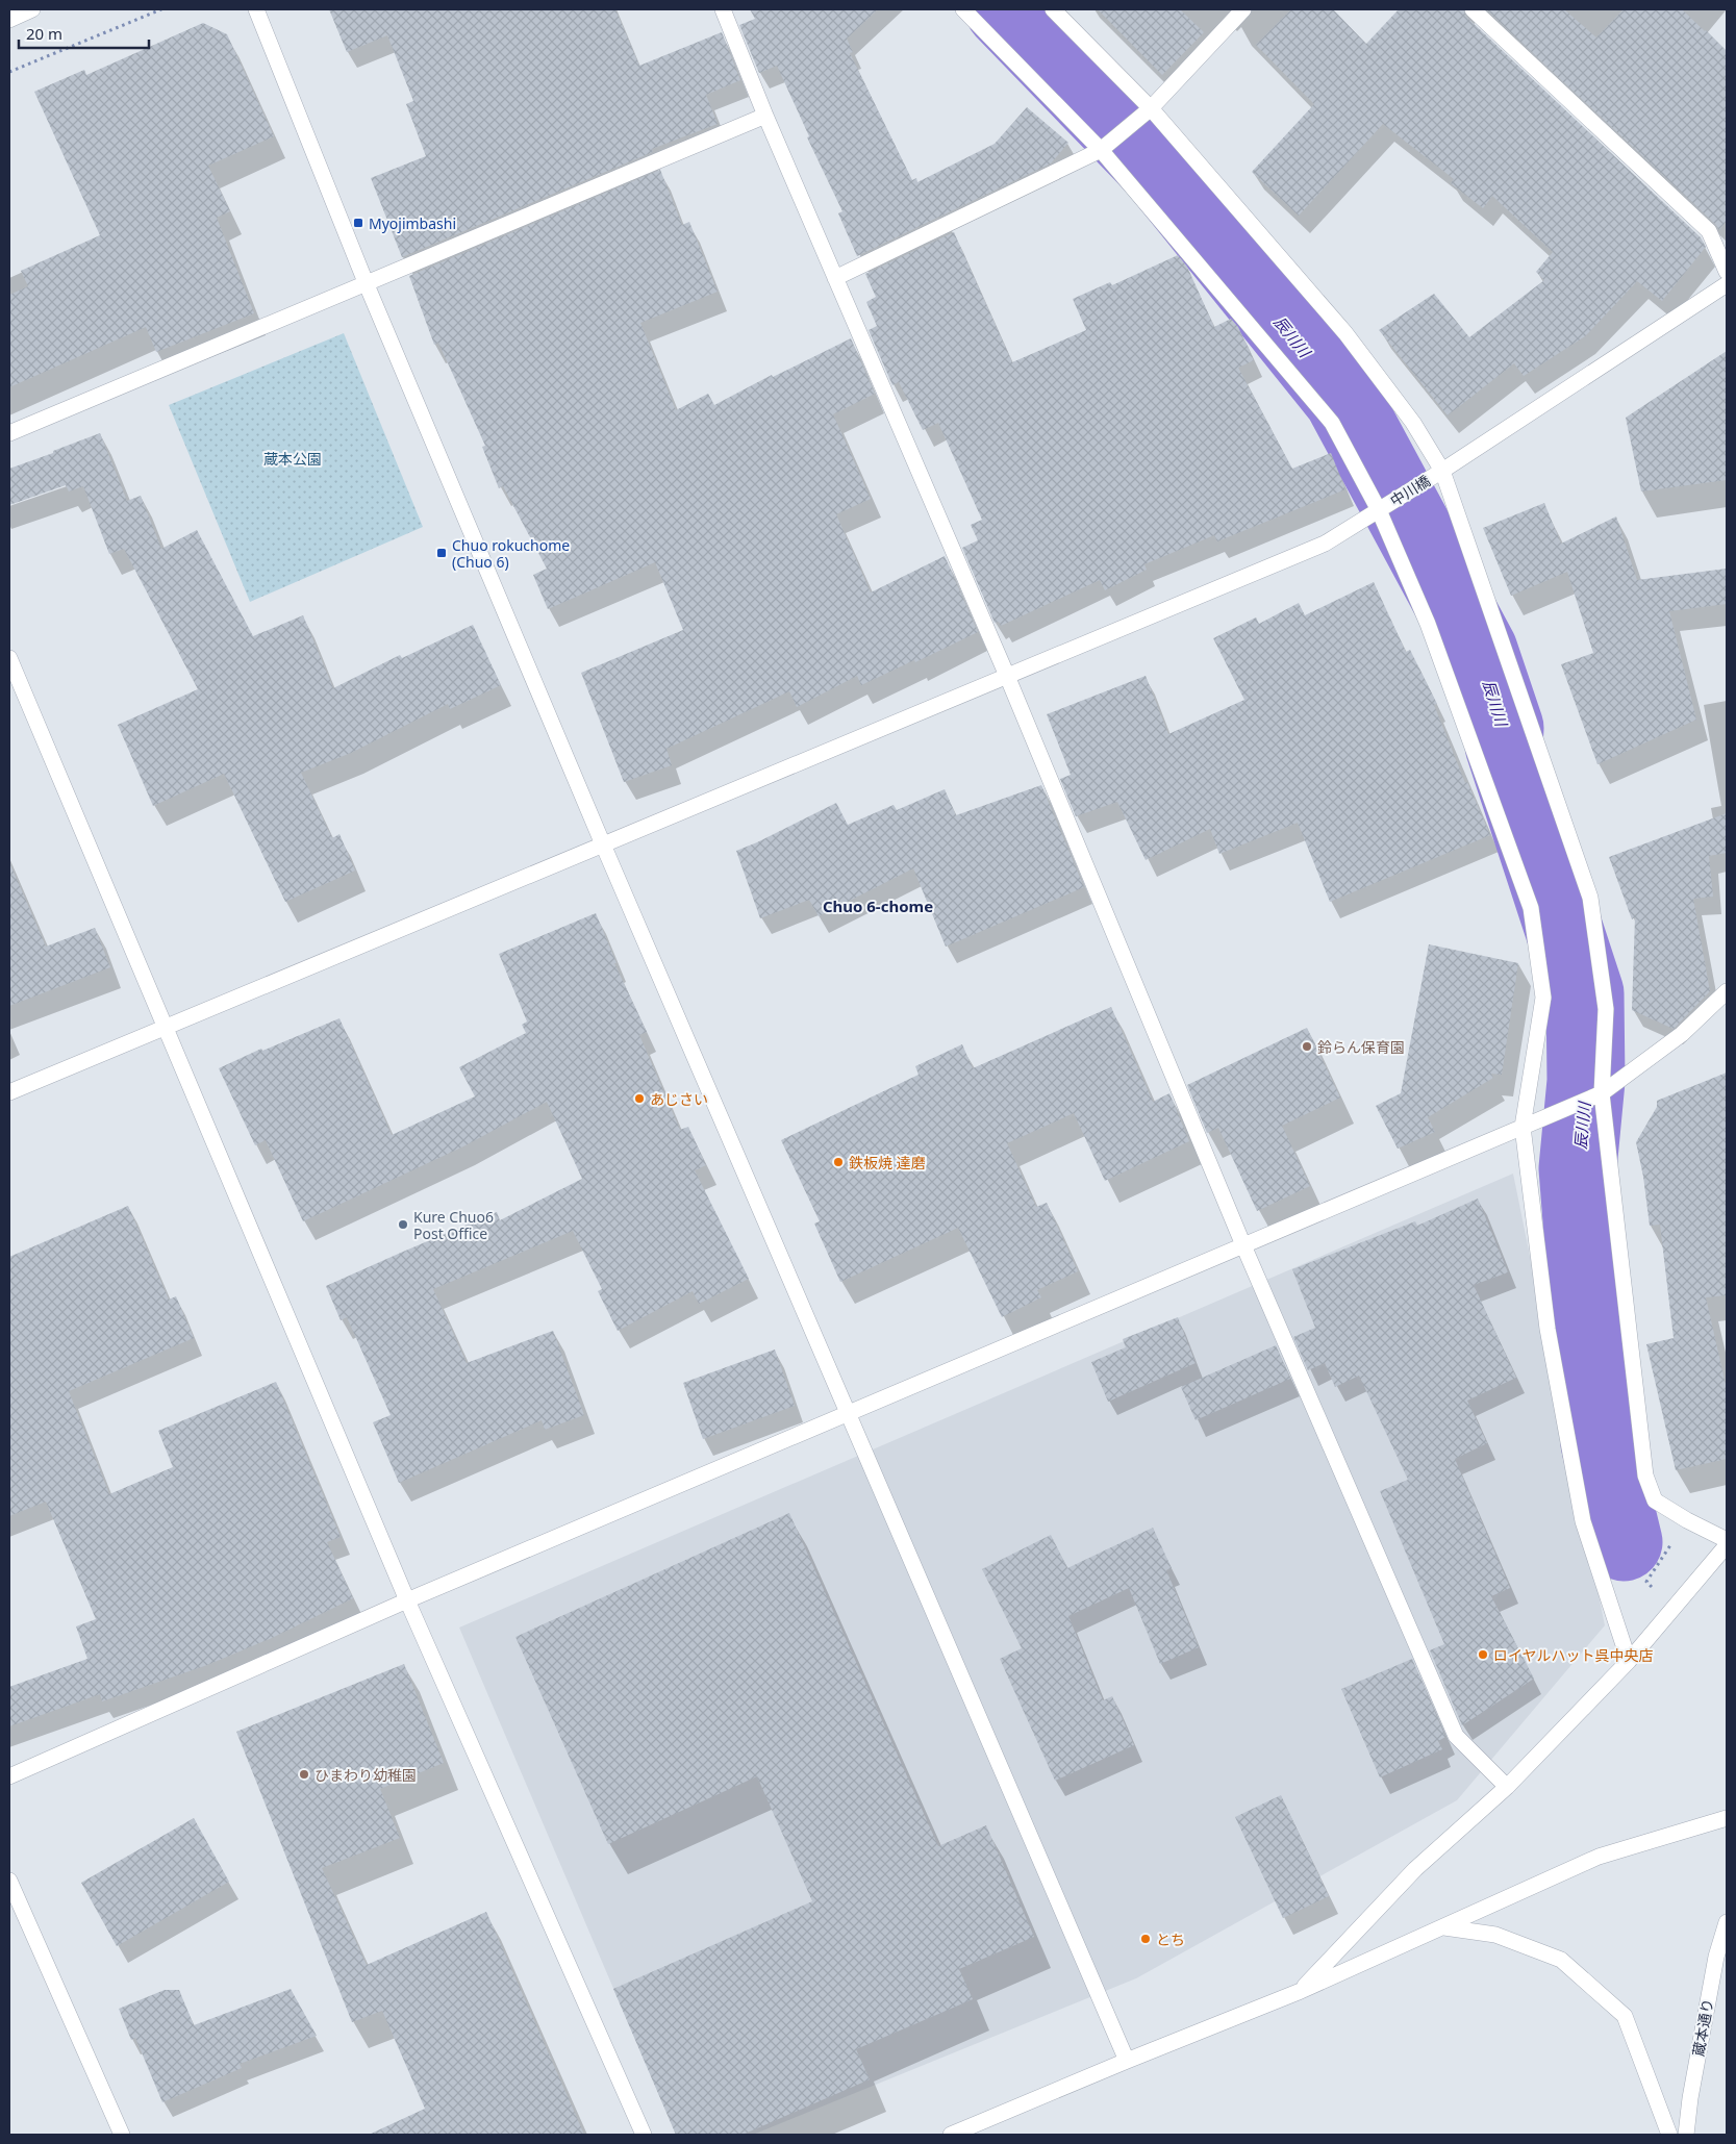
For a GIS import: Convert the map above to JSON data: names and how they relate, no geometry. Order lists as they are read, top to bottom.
{
  "streets": {
    "street": ["中川橋", "蔵本通り"]
  },
  "districts": ["Chuo 6-chome"],
  "water": ["辰川川"],
  "parks": ["蔵本公園"],
  "places": {
    "transit": ["Myojimbashi", "Chuo rokuchome (Chuo 6)"],
    "other": [
      "鈴らん保育園",
      "あじさい",
      "鉄板焼 達磨",
      "Kure Chuo6 Post Office",
      "ロイヤルハット呉中央店",
      "ひまわり幼稚園",
      "とち"
    ]
  },
  "scale_bar": "20 m"
}
